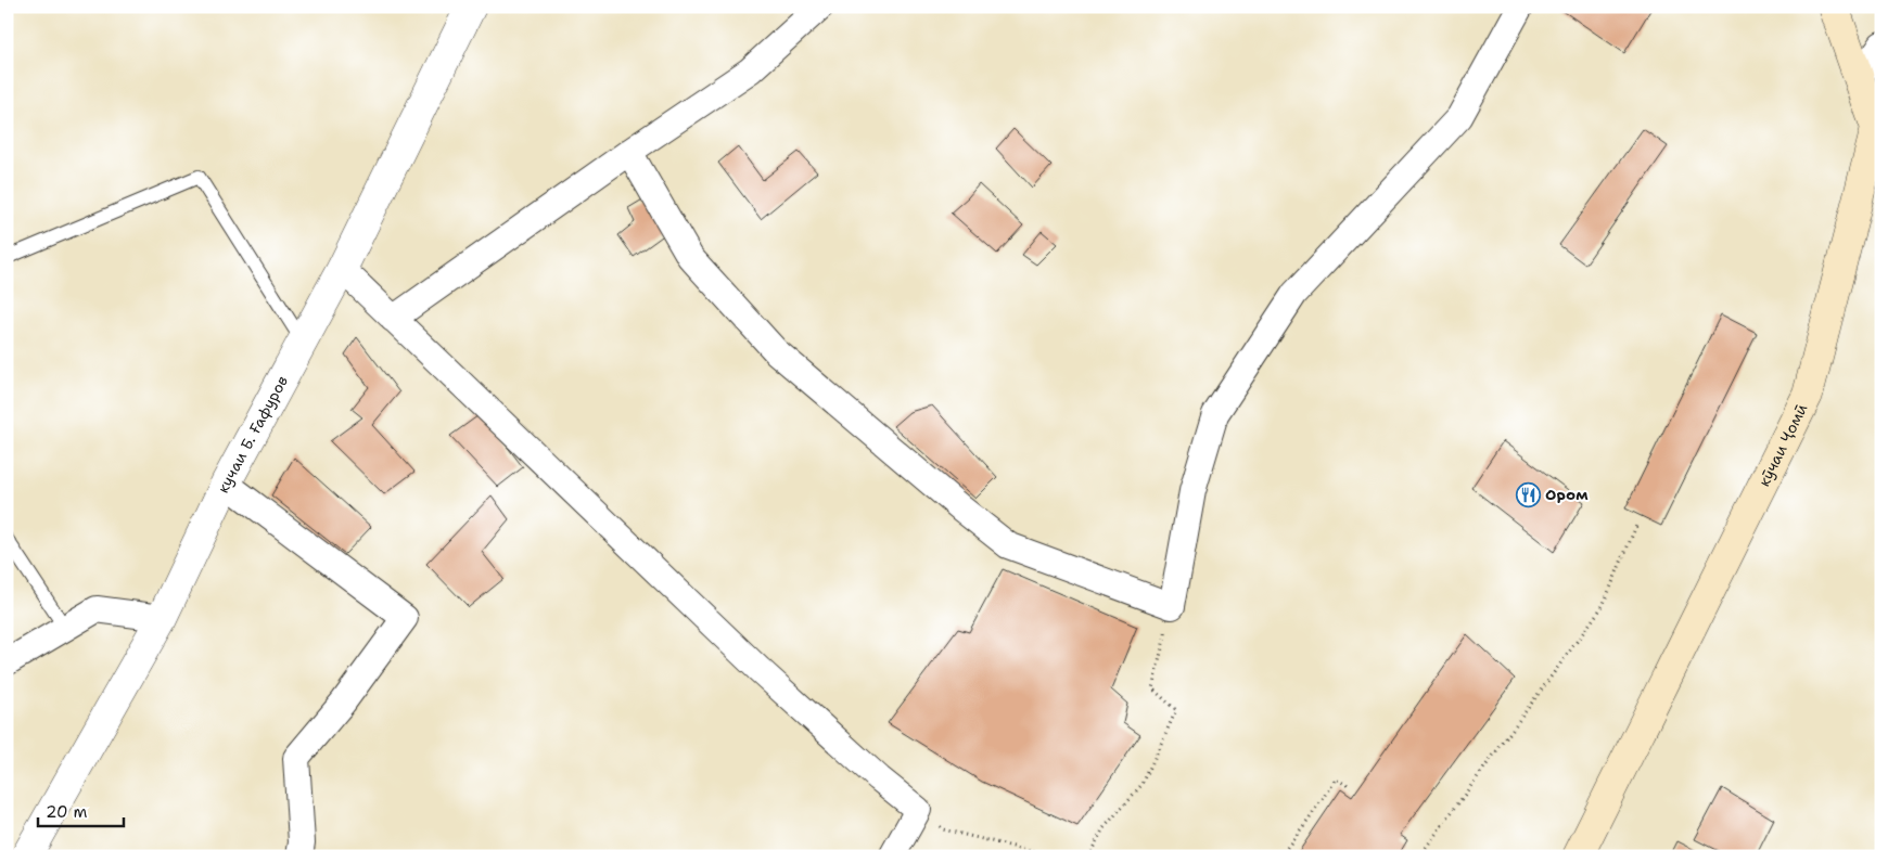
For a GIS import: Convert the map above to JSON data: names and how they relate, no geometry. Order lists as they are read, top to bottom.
{
  "streets": {
    "main road": ["кӯчаи Ҷомӣ"],
    "street": ["кучаи Б. Ғафуров"]
  },
  "places": {
    "restaurant": ["Ором"]
  },
  "scale_bar": "20 m"
}
